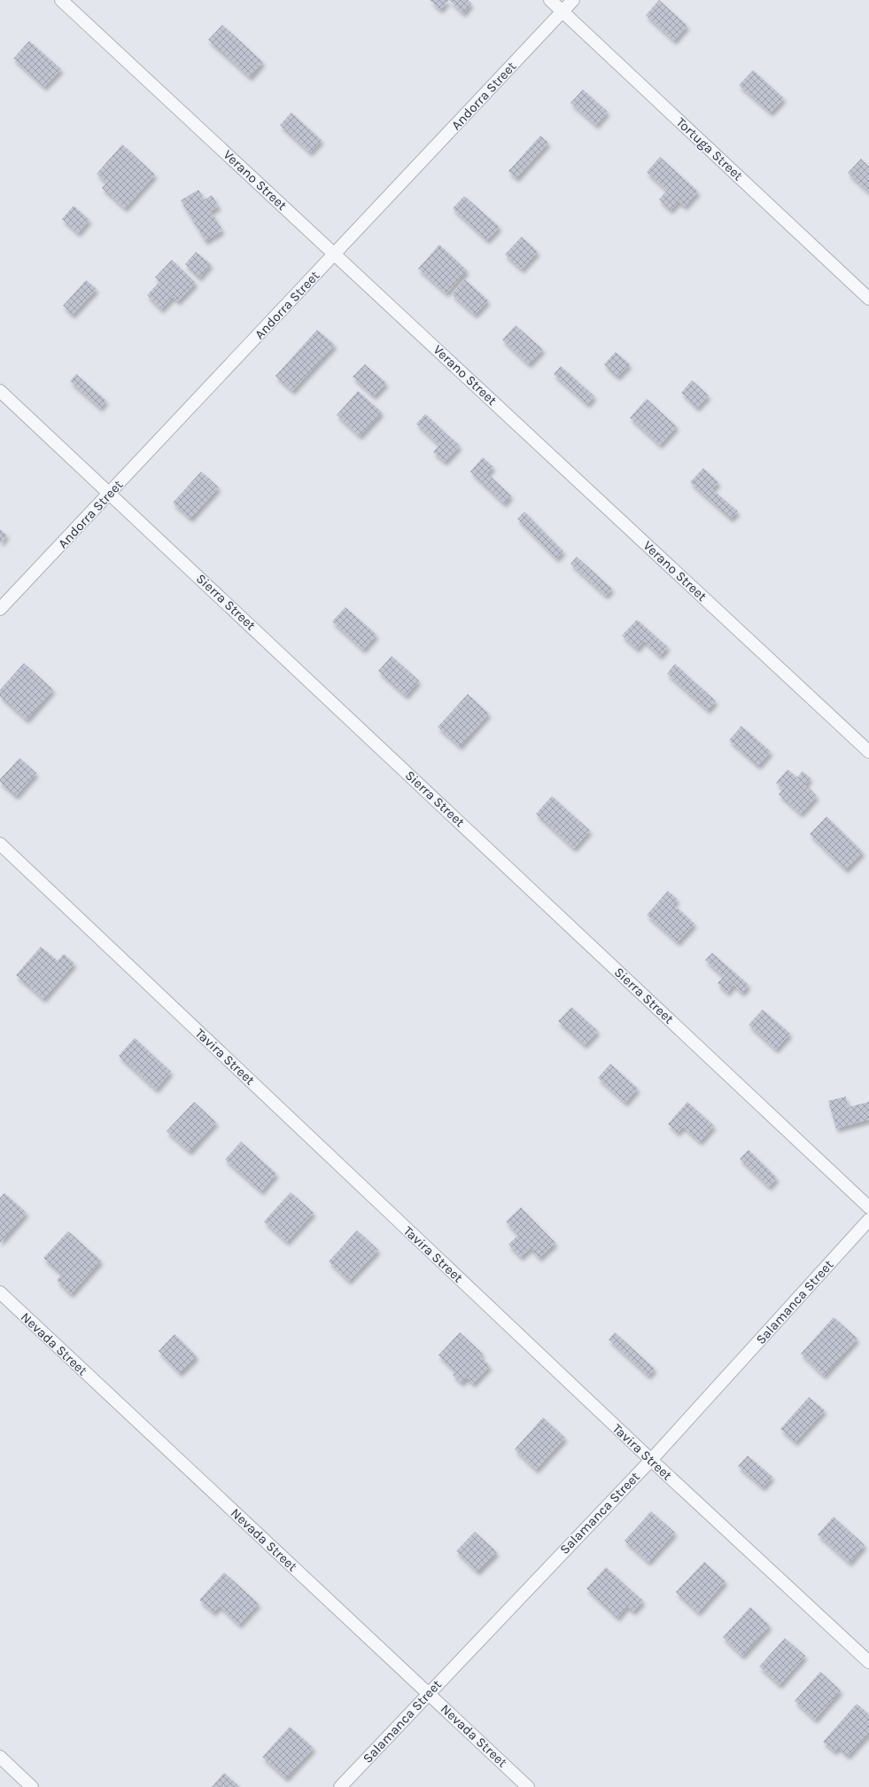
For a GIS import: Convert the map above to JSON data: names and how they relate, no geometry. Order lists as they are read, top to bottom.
{
  "streets": {
    "street": [
      "Andorra Street",
      "Tortuga Street",
      "Verano Street",
      "Sierra Street",
      "Tavira Street",
      "Salamanca Street",
      "Nevada Street"
    ]
  },
  "crossings": [
    ["Andorra Street", "Tortuga Street"],
    ["Andorra Street", "Verano Street"],
    ["Andorra Street", "Sierra Street"],
    ["Tavira Street", "Salamanca Street"],
    ["Salamanca Street", "Nevada Street"]
  ]
}
